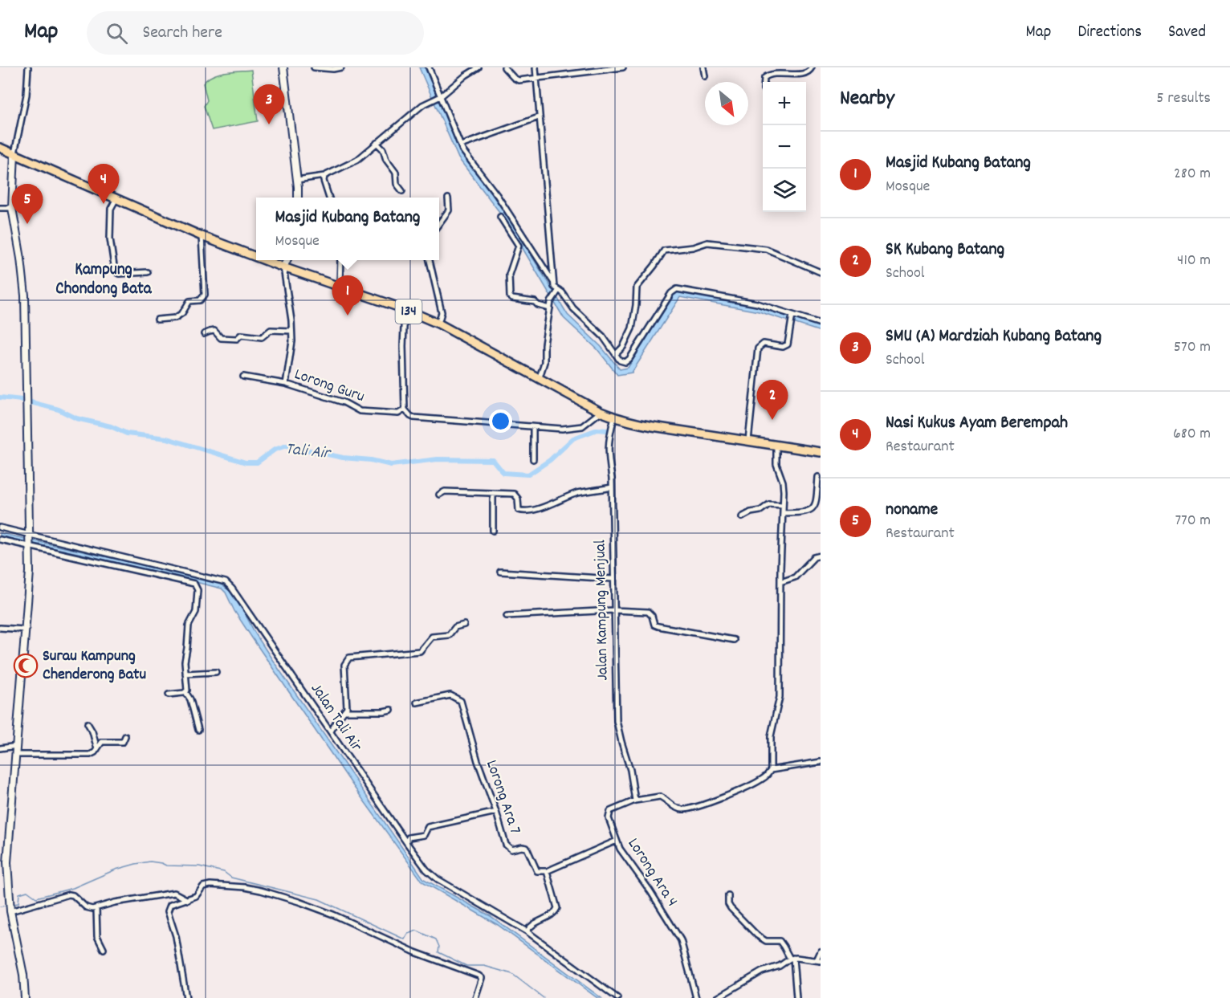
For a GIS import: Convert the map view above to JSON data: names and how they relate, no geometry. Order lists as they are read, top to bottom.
{
  "streets": {
    "main road": ["134"],
    "street": [
      "Lorong Guru",
      "Jalan Kampung Menjual",
      "Jalan Tali Air",
      "Lorong Ara 7",
      "Lorong Ara 4"
    ]
  },
  "crossings": [
    ["134", "Jalan Kampung Menjual"],
    ["Jalan Kampung Menjual", "Lorong Ara 4"]
  ],
  "districts": ["Kampung Chondong Bata"],
  "water": ["Tali Air"],
  "places": {
    "mosque": ["Surau Kampung Chenderong Batu"]
  },
  "north": "bottom right",
  "page": {
    "header": "Map",
    "search": "Search here",
    "nav": ["Map", "Directions", "Saved"],
    "heading": ["Nearby", "5 results"],
    "map_buttons": ["+", "−"],
    "pins": [
      "3",
      "4",
      "5",
      "1",
      "2"
    ],
    "list": [
      {
        "mark": "1",
        "name": "Masjid Kubang Batang",
        "note": "Mosque",
        "value": "280 m"
      },
      {
        "mark": "2",
        "name": "SK Kubang Batang",
        "note": "School",
        "value": "410 m"
      },
      {
        "mark": "3",
        "name": "SMU (A) Mardziah Kubang Batang",
        "note": "School",
        "value": "570 m"
      },
      {
        "mark": "4",
        "name": "Nasi Kukus Ayam Berempah",
        "note": "Restaurant",
        "value": "680 m"
      },
      {
        "mark": "5",
        "name": "noname",
        "note": "Restaurant",
        "value": "770 m"
      }
    ],
    "popup": ["Masjid Kubang Batang", "Mosque"]
  }
}
